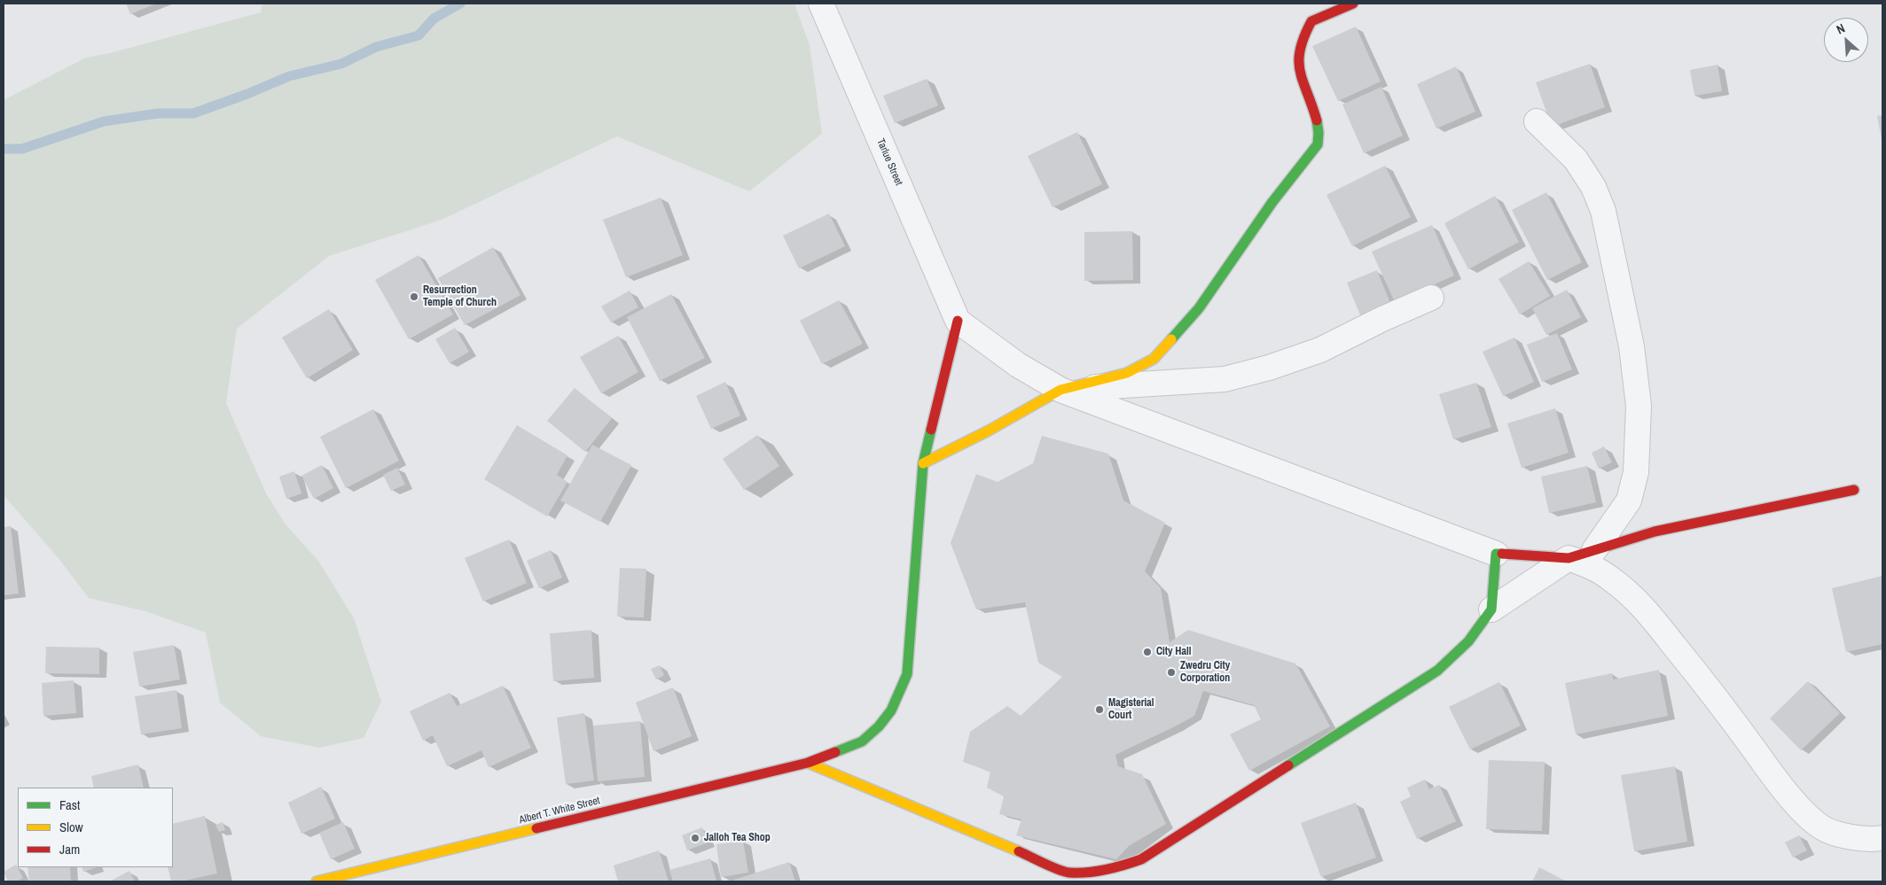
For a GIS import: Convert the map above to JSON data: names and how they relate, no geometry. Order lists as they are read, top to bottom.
{
  "streets": {
    "street": ["Tarlue Street", "Albert T. White Street"]
  },
  "crossings": [
    ["Tarlue Street", "Albert T. White Street"]
  ],
  "places": [
    "Resurrection Temple of Church",
    "City Hall",
    "Zwedru City Corporation",
    "Magisterial Court",
    "Jalloh Tea Shop"
  ],
  "legend": ["Fast", "Slow", "Jam"],
  "north": "top left"
}
